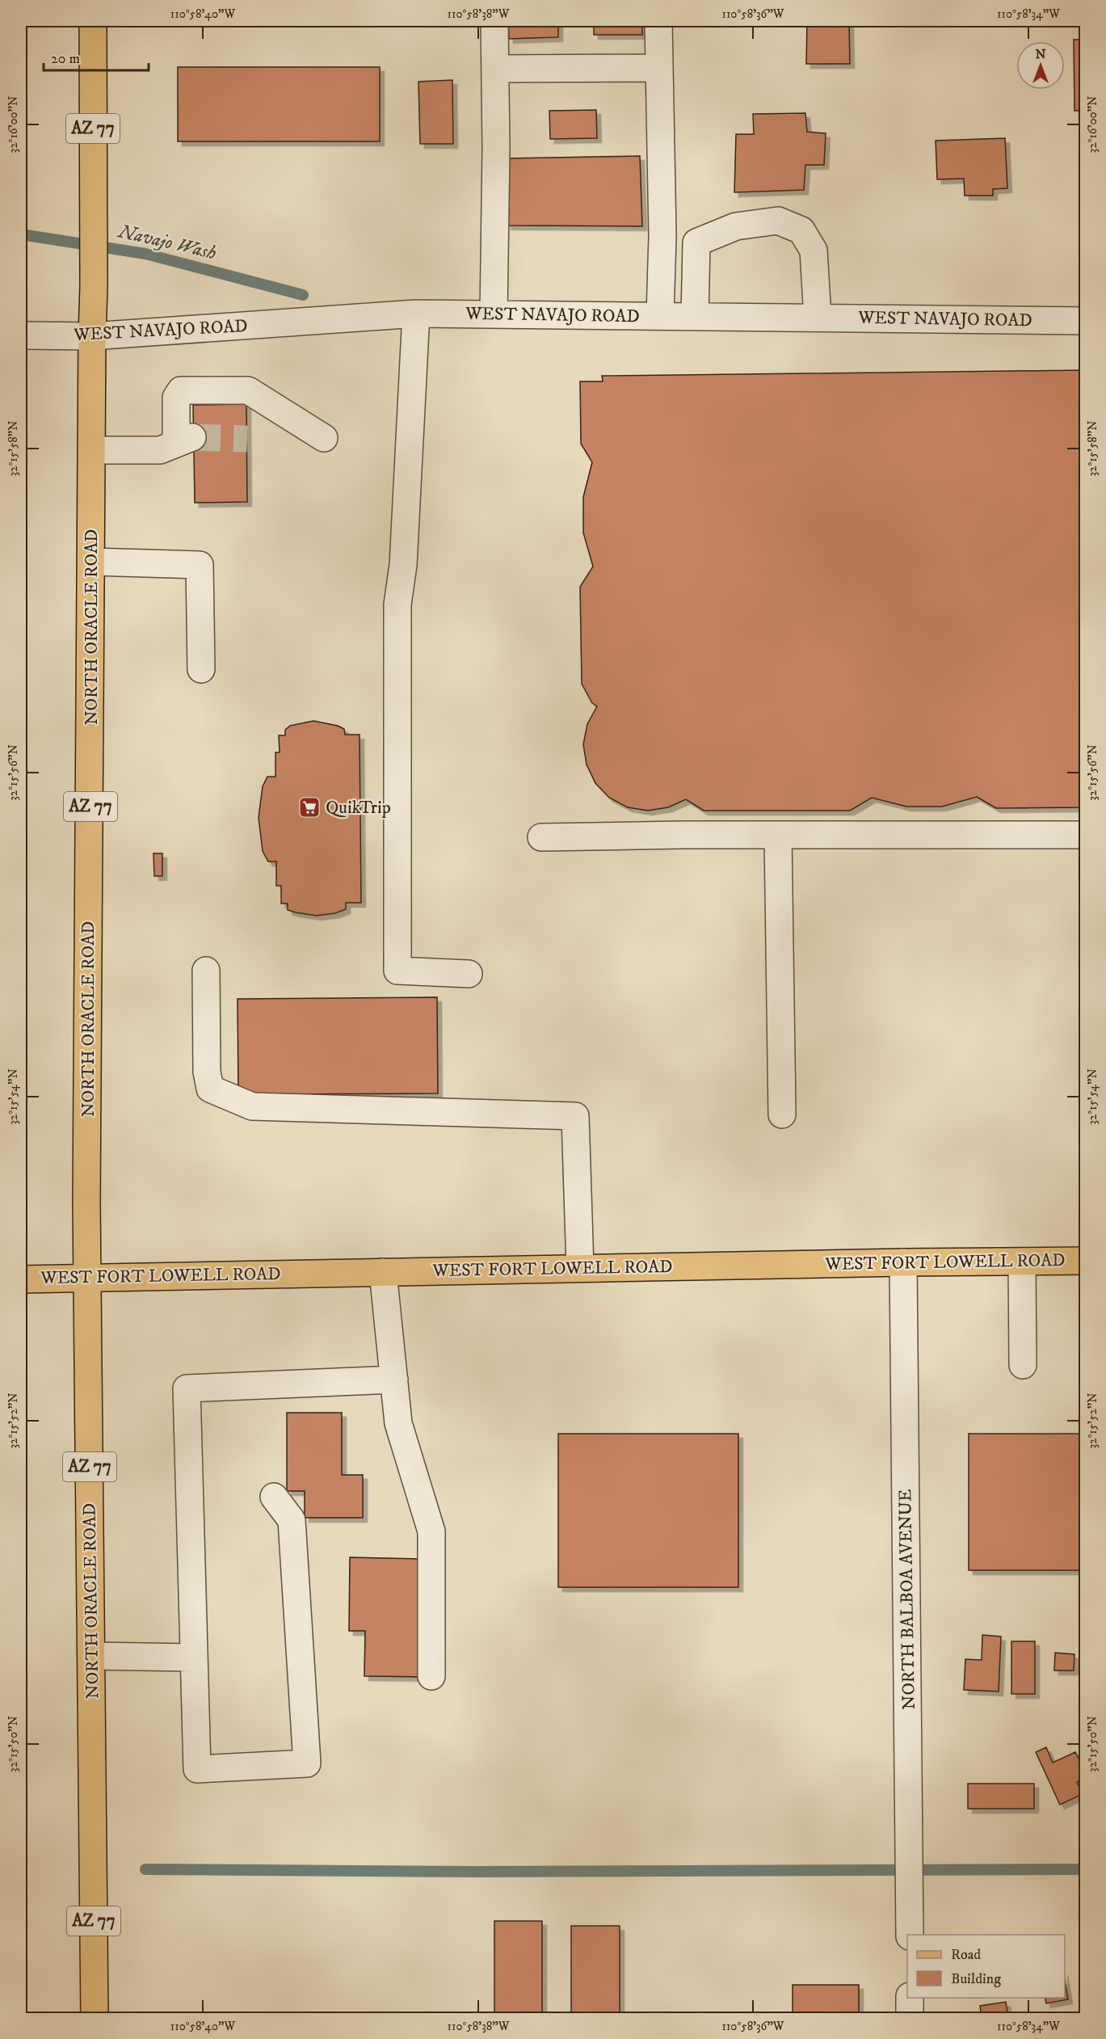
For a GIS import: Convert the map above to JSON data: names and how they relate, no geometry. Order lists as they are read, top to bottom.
{
  "streets": {
    "main road": ["AZ 77", "NORTH ORACLE ROAD", "WEST FORT LOWELL ROAD"],
    "street": ["WEST NAVAJO ROAD", "NORTH BALBOA AVENUE"]
  },
  "crossings": [
    ["WEST NAVAJO ROAD", "NORTH ORACLE ROAD"],
    ["NORTH ORACLE ROAD", "WEST FORT LOWELL ROAD"],
    ["WEST FORT LOWELL ROAD", "NORTH BALBOA AVENUE"]
  ],
  "water": ["Navajo Wash"],
  "places": {
    "supermarket": ["QuikTrip"]
  },
  "legend": ["Road", "Building"],
  "scale_bar": "20 m",
  "north": "top",
  "coordinates": [
    "110°58'40\"W",
    "110°58'38\"W",
    "110°58'36\"W",
    "110°58'34\"W",
    "32°16'00\"N",
    "32°15'58\"N",
    "32°15'56\"N",
    "32°15'54\"N",
    "32°15'52\"N",
    "32°15'50\"N"
  ]
}
